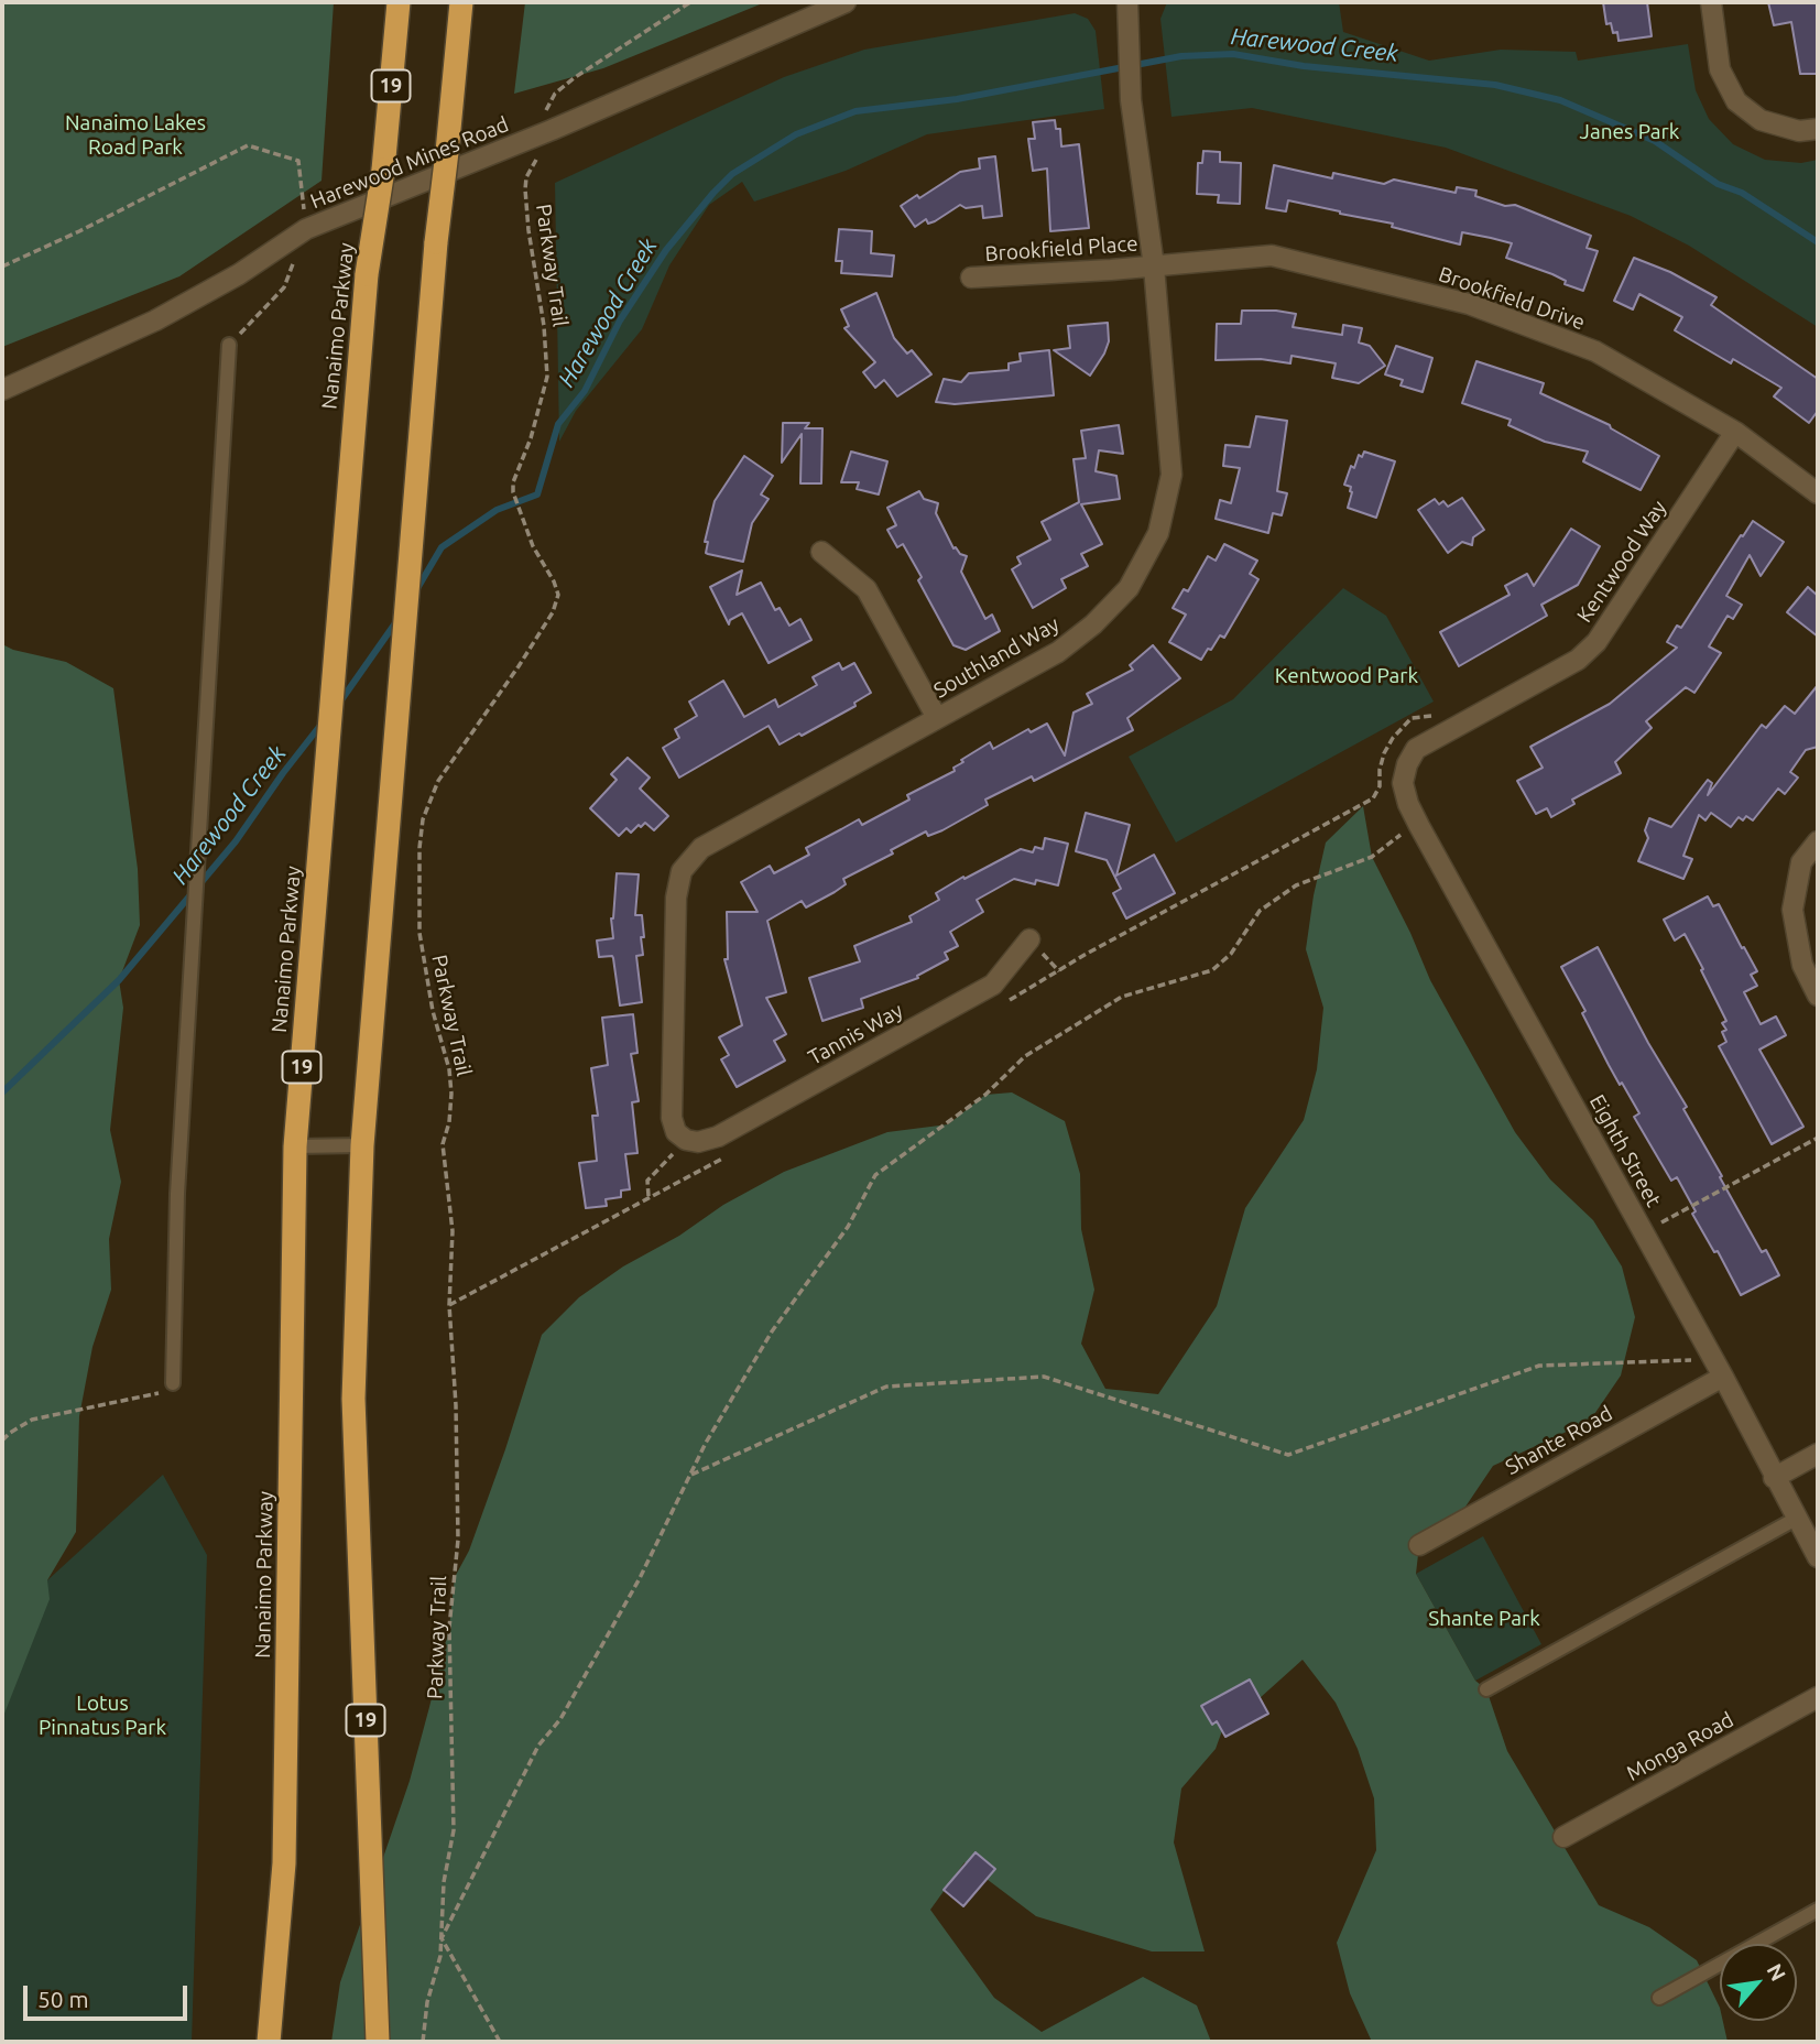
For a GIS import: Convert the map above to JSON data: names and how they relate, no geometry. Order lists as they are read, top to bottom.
{
  "streets": {
    "highway": ["19", "Nanaimo Parkway"],
    "street": [
      "Harewood Mines Road",
      "Brookfield Place",
      "Brookfield Drive",
      "Kentwood Way",
      "Southland Way",
      "Tannis Way",
      "Eighth Street",
      "Shante Road",
      "Monga Road"
    ],
    "path": ["Parkway Trail"]
  },
  "crossings": [
    ["Brookfield Place", "Brookfield Drive"],
    ["Brookfield Place", "Southland Way"],
    ["Brookfield Drive", "Kentwood Way"],
    ["Brookfield Drive", "Southland Way"],
    ["Kentwood Way", "Eighth Street"],
    ["Southland Way", "Tannis Way"],
    ["Eighth Street", "Shante Road"]
  ],
  "water": ["Harewood Creek"],
  "parks": [
    "Nanaimo Lakes Road Park",
    "Janes Park",
    "Kentwood Park",
    "Shante Park",
    "Lotus Pinnatus Park"
  ],
  "scale_bar": "50 m",
  "north": "top right"
}
